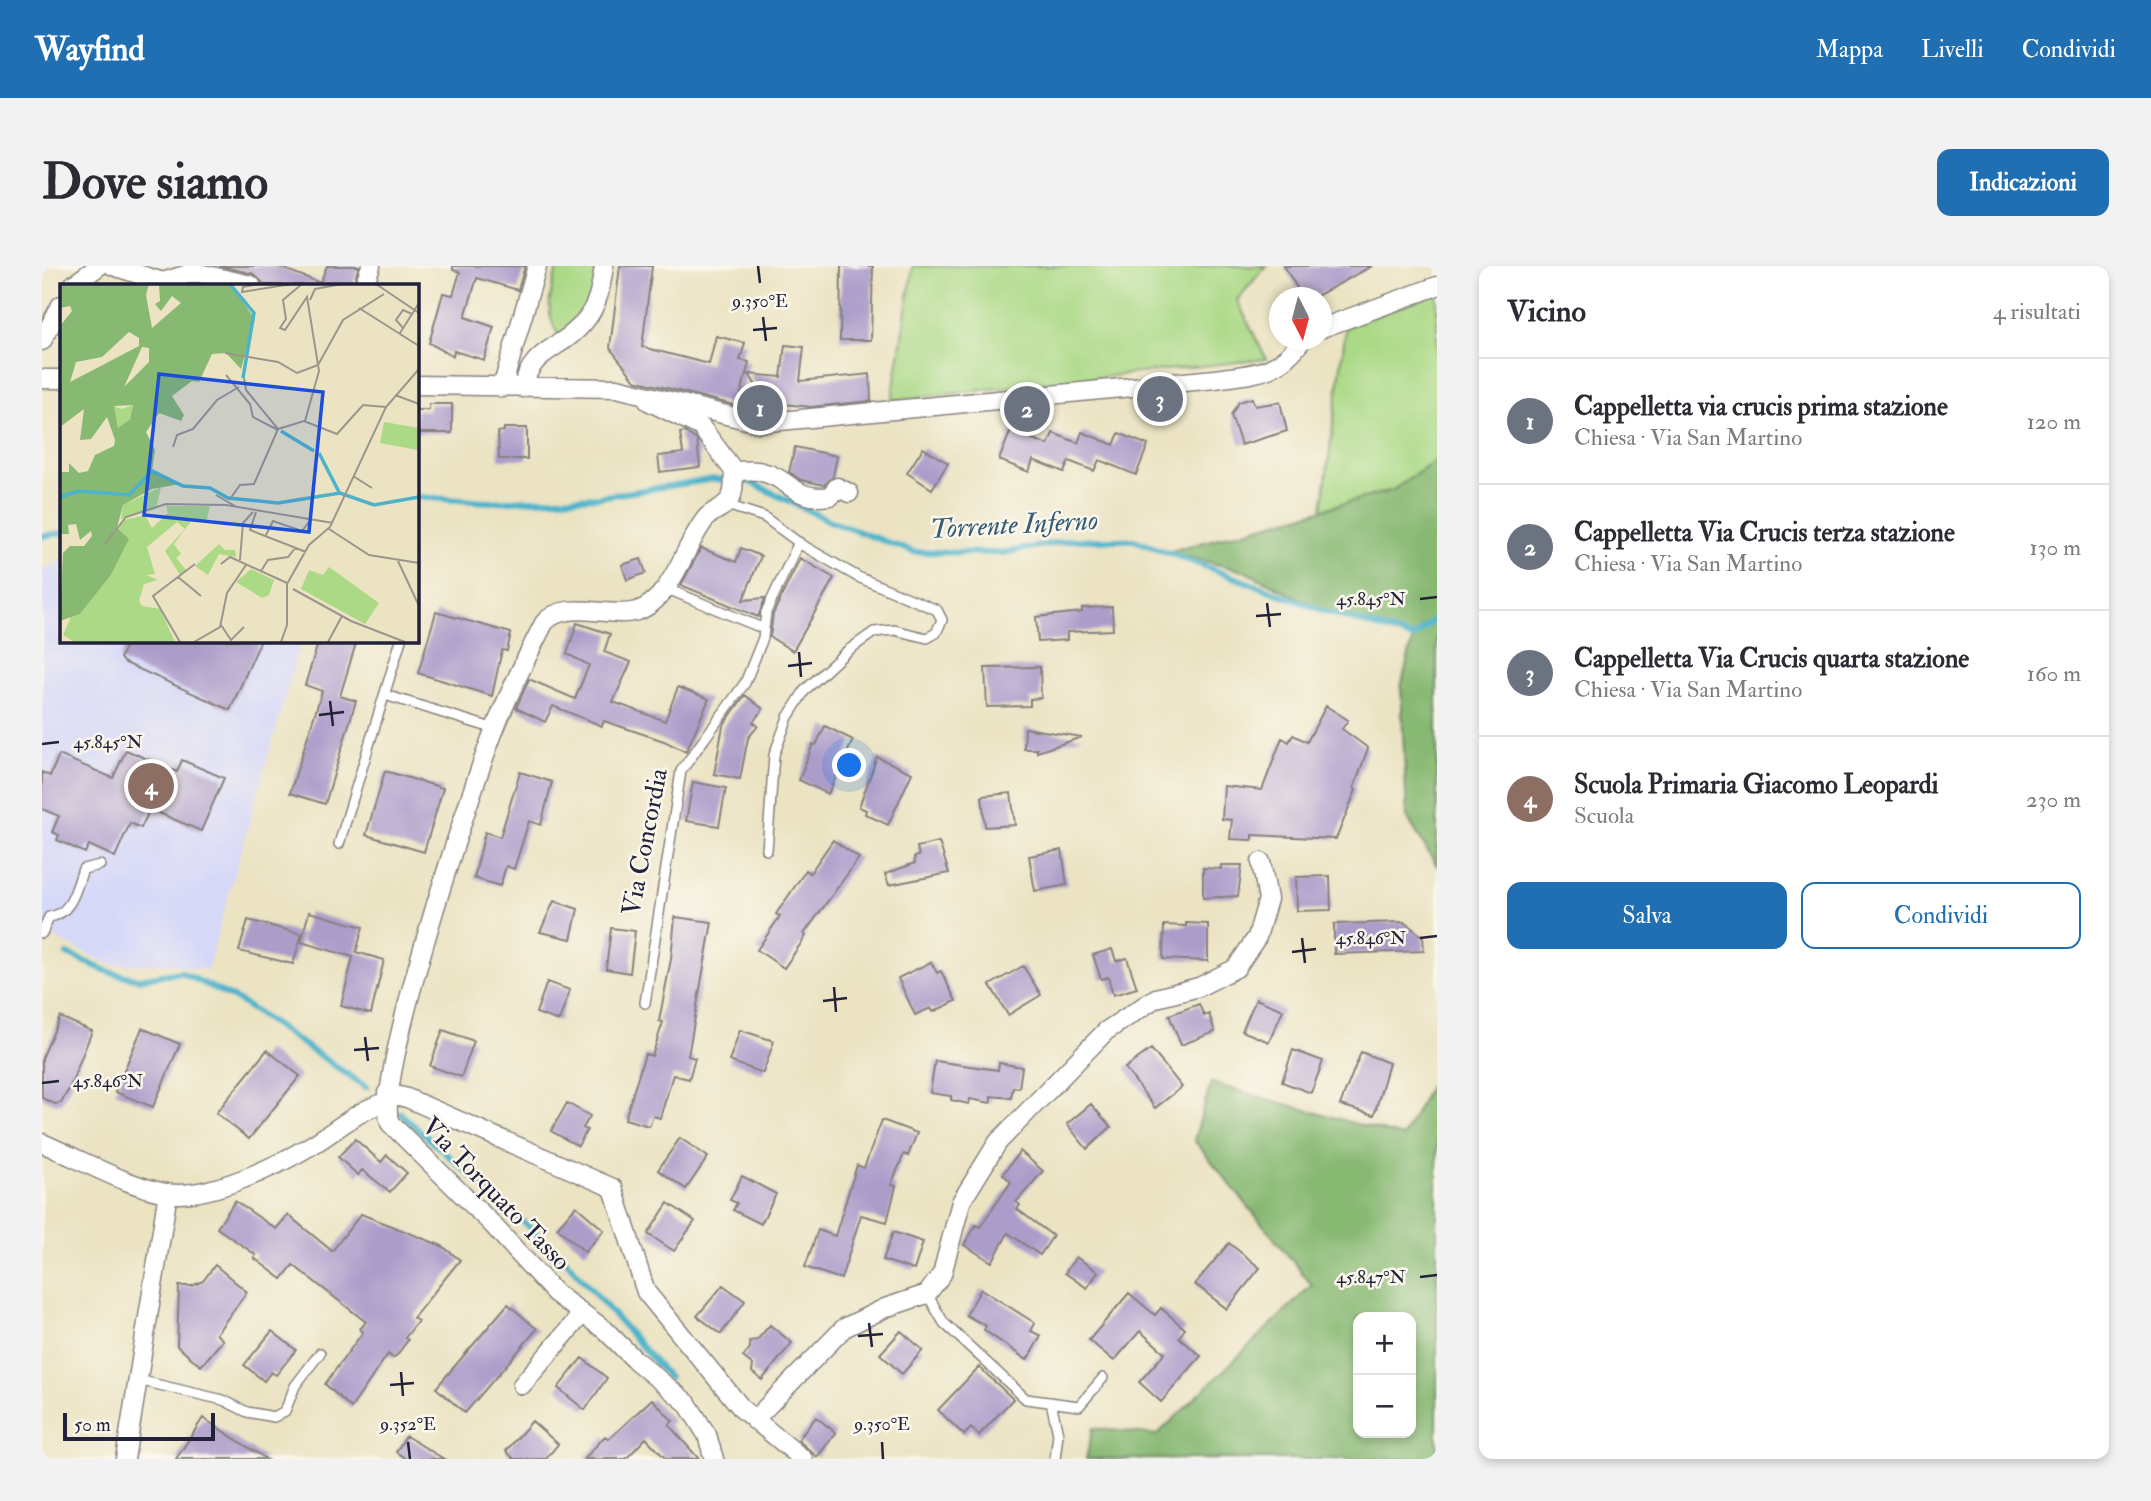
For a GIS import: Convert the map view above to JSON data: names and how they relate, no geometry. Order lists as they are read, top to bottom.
{
  "streets": {
    "street": ["Via Torquato Tasso"],
    "lane": ["Via Concordia"]
  },
  "water": ["Torrente Inferno"],
  "scale_bar": "50 m",
  "north": "bottom",
  "page": {
    "header": "Wayfind",
    "nav": ["Mappa", "Livelli", "Condividi"],
    "buttons": [
      "Indicazioni",
      ["Salva", "Condividi"]
    ],
    "title": "Dove siamo",
    "heading": ["Vicino", "4 risultati"],
    "list": [
      {
        "mark": "1",
        "name": "Cappelletta via crucis prima stazione",
        "note": "Chiesa · Via San Martino",
        "value": "120 m"
      },
      {
        "mark": "2",
        "name": "Cappelletta Via Crucis terza stazione",
        "note": "Chiesa · Via San Martino",
        "value": "130 m"
      },
      {
        "mark": "3",
        "name": "Cappelletta Via Crucis quarta stazione",
        "note": "Chiesa · Via San Martino",
        "value": "160 m"
      },
      {
        "mark": "4",
        "name": "Scuola Primaria Giacomo Leopardi",
        "note": "Scuola",
        "value": "230 m"
      }
    ],
    "pins": [
      "3",
      "1",
      "2",
      "4"
    ],
    "map_buttons": ["+", "−"],
    "scale": "50 m"
  },
  "coordinates": [
    "9.350°E",
    "45.845°N",
    "45.846°N",
    "45.847°N",
    "9.352°E"
  ]
}
